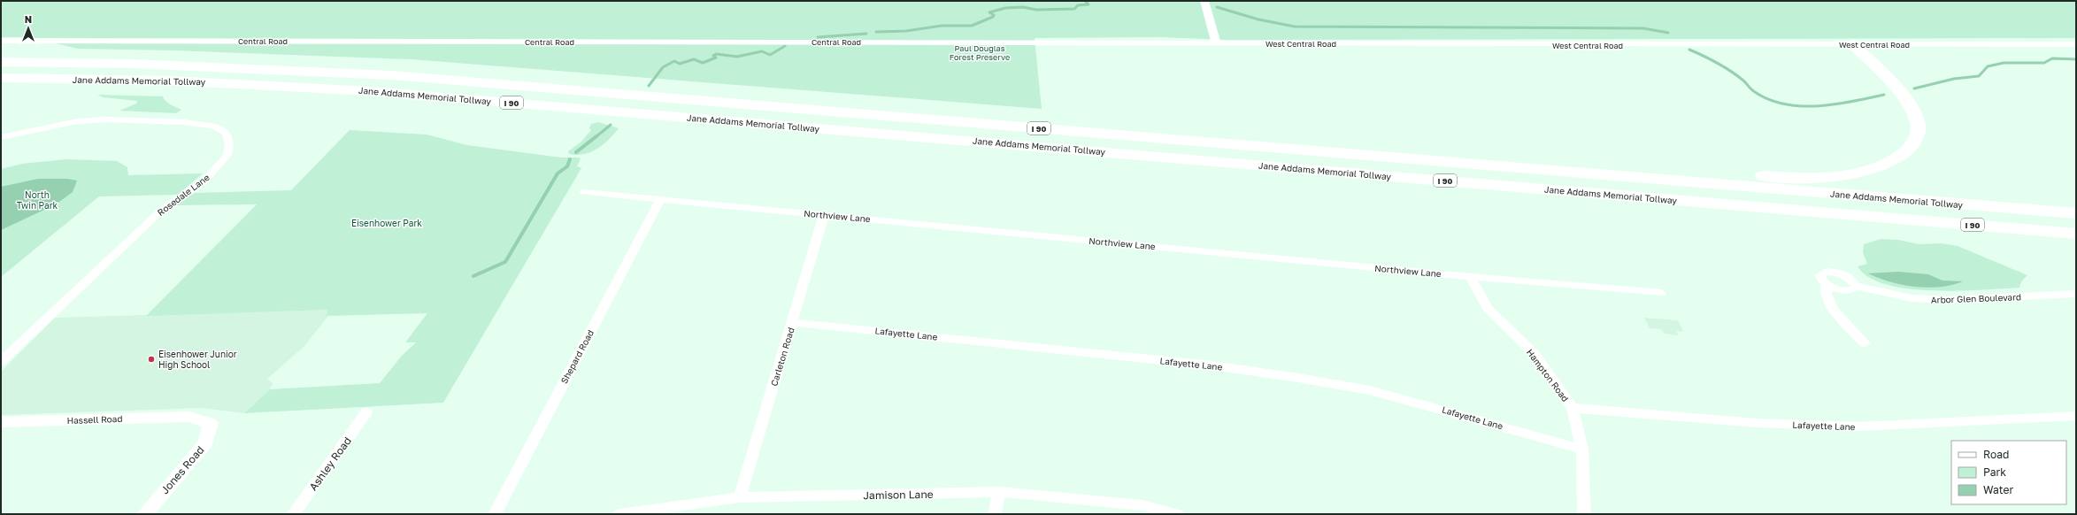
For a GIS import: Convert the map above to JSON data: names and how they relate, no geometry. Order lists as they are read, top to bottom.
{
  "streets": {
    "highway": ["Jane Addams Memorial Tollway", "I 90"],
    "street": [
      "Central Road",
      "West Central Road",
      "Rosedale Lane",
      "Northview Lane",
      "Arbor Glen Boulevard",
      "Lafayette Lane",
      "Shepard Road",
      "Carleton Road",
      "Hampton Road",
      "Hassell Road",
      "Ashley Road",
      "Jones Road",
      "Jamison Lane"
    ]
  },
  "crossings": [
    ["Central Road", "West Central Road"],
    ["Northview Lane", "Shepard Road"],
    ["Northview Lane", "Carleton Road"],
    ["Northview Lane", "Hampton Road"],
    ["Lafayette Lane", "Carleton Road"],
    ["Lafayette Lane", "Hampton Road"],
    ["Carleton Road", "Jamison Lane"],
    ["Hassell Road", "Jones Road"]
  ],
  "parks": ["Paul Douglas Forest Preserve", "North Twin Park", "Eisenhower Park"],
  "places": ["Eisenhower Junior High School"],
  "legend": ["Road", "Park", "Water"],
  "north": "top"
}
